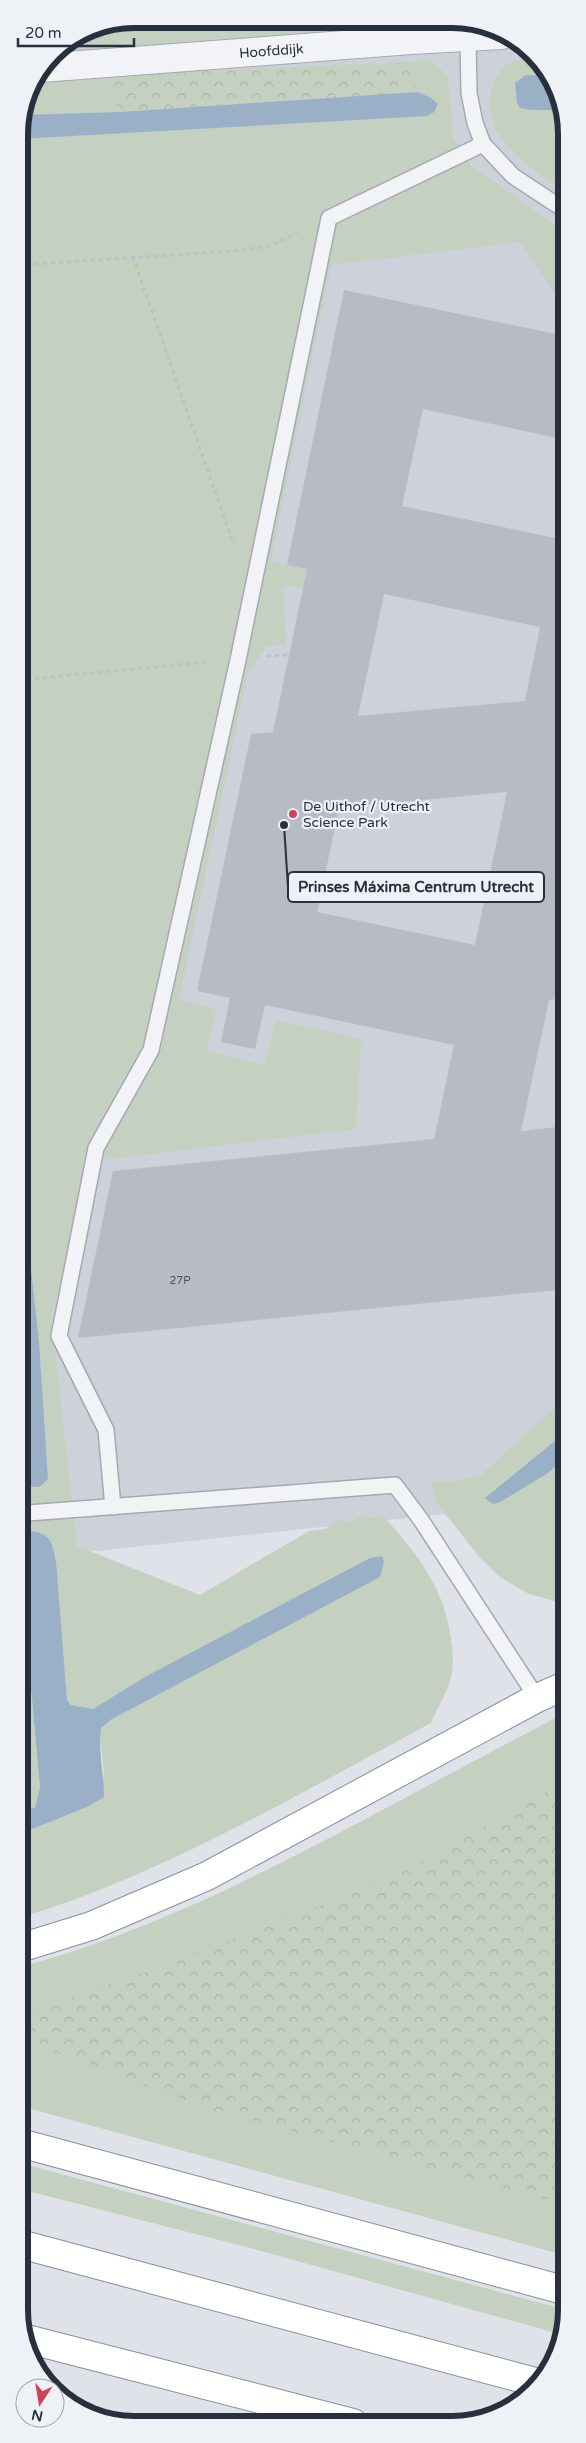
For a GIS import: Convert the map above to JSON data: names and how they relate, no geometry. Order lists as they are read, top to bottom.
{
  "streets": {
    "street": ["Hoofddijk"]
  },
  "places": ["De Uithof / Utrecht Science Park", "Prinses Máxima Centrum Utrecht"],
  "house_numbers": ["27P"],
  "scale_bar": "20 m",
  "north": "bottom"
}
